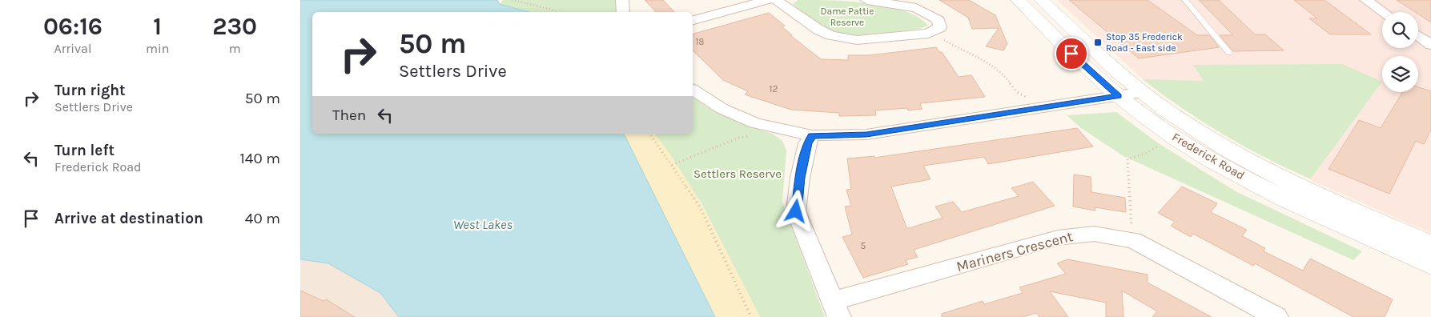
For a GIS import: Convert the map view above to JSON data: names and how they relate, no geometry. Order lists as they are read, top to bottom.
{
  "streets": {
    "main road": ["Frederick Road"],
    "street": ["Mariners Crescent"]
  },
  "water": ["West Lakes"],
  "parks": ["Dame Pattie Reserve", "Settlers Reserve"],
  "places": {
    "transit": ["Stop 35 Frederick Road - East side"]
  },
  "house_numbers": ["18", "12", "5"],
  "page": {
    "eta": [
      "06:16",
      "Arrival",
      "1",
      "min",
      "230",
      "m"
    ],
    "turn": ["50 m", "Settlers Drive"],
    "list": [
      {
        "name": "Turn right",
        "note": "Settlers Drive",
        "value": "50 m"
      },
      {
        "name": "Turn left",
        "note": "Frederick Road",
        "value": "140 m"
      },
      {
        "name": "Arrive at destination",
        "value": "40 m"
      }
    ],
    "then": "Then"
  }
}
